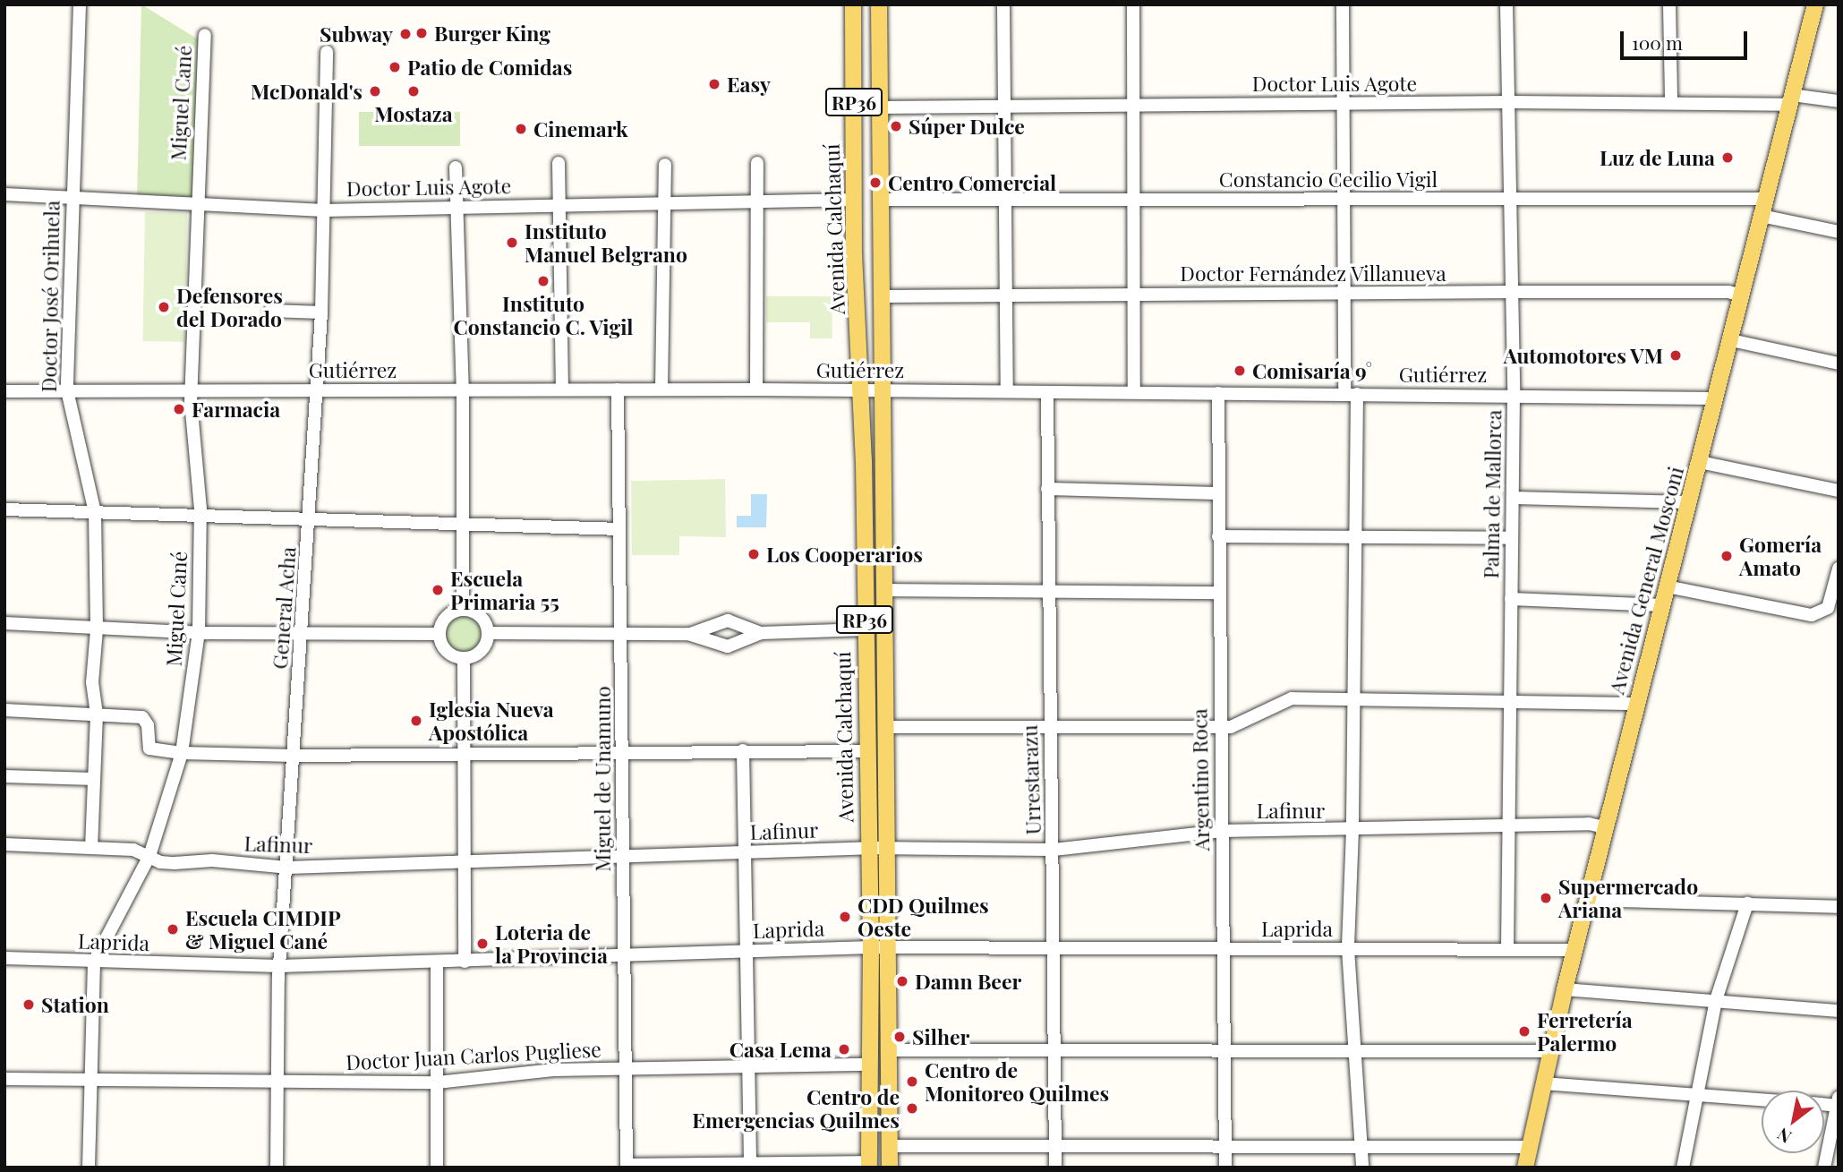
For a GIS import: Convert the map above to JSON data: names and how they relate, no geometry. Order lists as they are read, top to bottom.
{
  "streets": {
    "main road": ["RP36", "Avenida Calchaquí", "Avenida General Mosconi"],
    "street": [
      "Doctor Luis Agote",
      "Miguel Cané",
      "Constancio Cecilio Vigil",
      "Doctor Fernández Villanueva",
      "Doctor José Orihuela",
      "Gutiérrez",
      "Palma de Mallorca",
      "General Acha",
      "Miguel de Unamuno",
      "Urrestarazu",
      "Argentino Roca",
      "Lafinur",
      "Laprida",
      "Doctor Juan Carlos Pugliese"
    ]
  },
  "crossings": [
    ["Doctor Luis Agote", "Miguel Cané"],
    ["Doctor Luis Agote", "Avenida Calchaquí"],
    ["Doctor Luis Agote", "Doctor José Orihuela"],
    ["Doctor Luis Agote", "Palma de Mallorca"],
    ["Doctor Luis Agote", "Avenida General Mosconi"],
    ["Doctor Luis Agote", "General Acha"],
    ["Miguel Cané", "Gutiérrez"],
    ["Miguel Cané", "Lafinur"],
    ["Miguel Cané", "Laprida"],
    ["Miguel Cané", "Doctor Juan Carlos Pugliese"],
    ["Constancio Cecilio Vigil", "Avenida Calchaquí"],
    ["Constancio Cecilio Vigil", "Palma de Mallorca"],
    ["Constancio Cecilio Vigil", "Avenida General Mosconi"],
    ["Avenida Calchaquí", "Doctor Fernández Villanueva"],
    ["Avenida Calchaquí", "Gutiérrez"],
    ["Avenida Calchaquí", "Lafinur"],
    ["Avenida Calchaquí", "Laprida"],
    ["Avenida Calchaquí", "Doctor Juan Carlos Pugliese"],
    ["Doctor Fernández Villanueva", "Palma de Mallorca"],
    ["Doctor Fernández Villanueva", "Avenida General Mosconi"],
    ["Doctor José Orihuela", "Gutiérrez"],
    ["Doctor José Orihuela", "Lafinur"],
    ["Gutiérrez", "Palma de Mallorca"],
    ["Gutiérrez", "Avenida General Mosconi"],
    ["Gutiérrez", "General Acha"],
    ["Gutiérrez", "Miguel de Unamuno"],
    ["Gutiérrez", "Urrestarazu"],
    ["Gutiérrez", "Argentino Roca"],
    ["Palma de Mallorca", "Lafinur"],
    ["Palma de Mallorca", "Laprida"],
    ["Avenida General Mosconi", "Lafinur"],
    ["Avenida General Mosconi", "Laprida"],
    ["General Acha", "Lafinur"],
    ["General Acha", "Laprida"],
    ["General Acha", "Doctor Juan Carlos Pugliese"],
    ["Miguel de Unamuno", "Lafinur"],
    ["Miguel de Unamuno", "Laprida"],
    ["Miguel de Unamuno", "Doctor Juan Carlos Pugliese"],
    ["Urrestarazu", "Lafinur"],
    ["Urrestarazu", "Laprida"],
    ["Argentino Roca", "Lafinur"],
    ["Argentino Roca", "Laprida"]
  ],
  "places": [
    "Burger King",
    "Subway",
    "Patio de Comidas",
    "Easy",
    "McDonald's",
    "Mostaza",
    "Súper Dulce",
    "Cinemark",
    "Luz de Luna",
    "Centro Comercial",
    "Instituto Manuel Belgrano",
    "Instituto Constancio C. Vigil",
    "Defensores del Dorado",
    "Automotores VM",
    "Comisaría 9°",
    "Farmacia",
    "Los Cooperarios",
    "Gomería Amato",
    "Escuela Primaria 55",
    "Iglesia Nueva Apostólica",
    "Supermercado Ariana",
    "CDD Quilmes Oeste",
    "Escuela CIMDIP & Miguel Cané",
    "Loteria de la Provincia",
    "Damn Beer",
    "Station",
    "Ferretería Palermo",
    "Silher",
    "Casa Lema",
    "Centro de Monitoreo Quilmes",
    "Centro de Emergencias Quilmes"
  ],
  "scale_bar": "100 m",
  "north": "bottom left"
}
